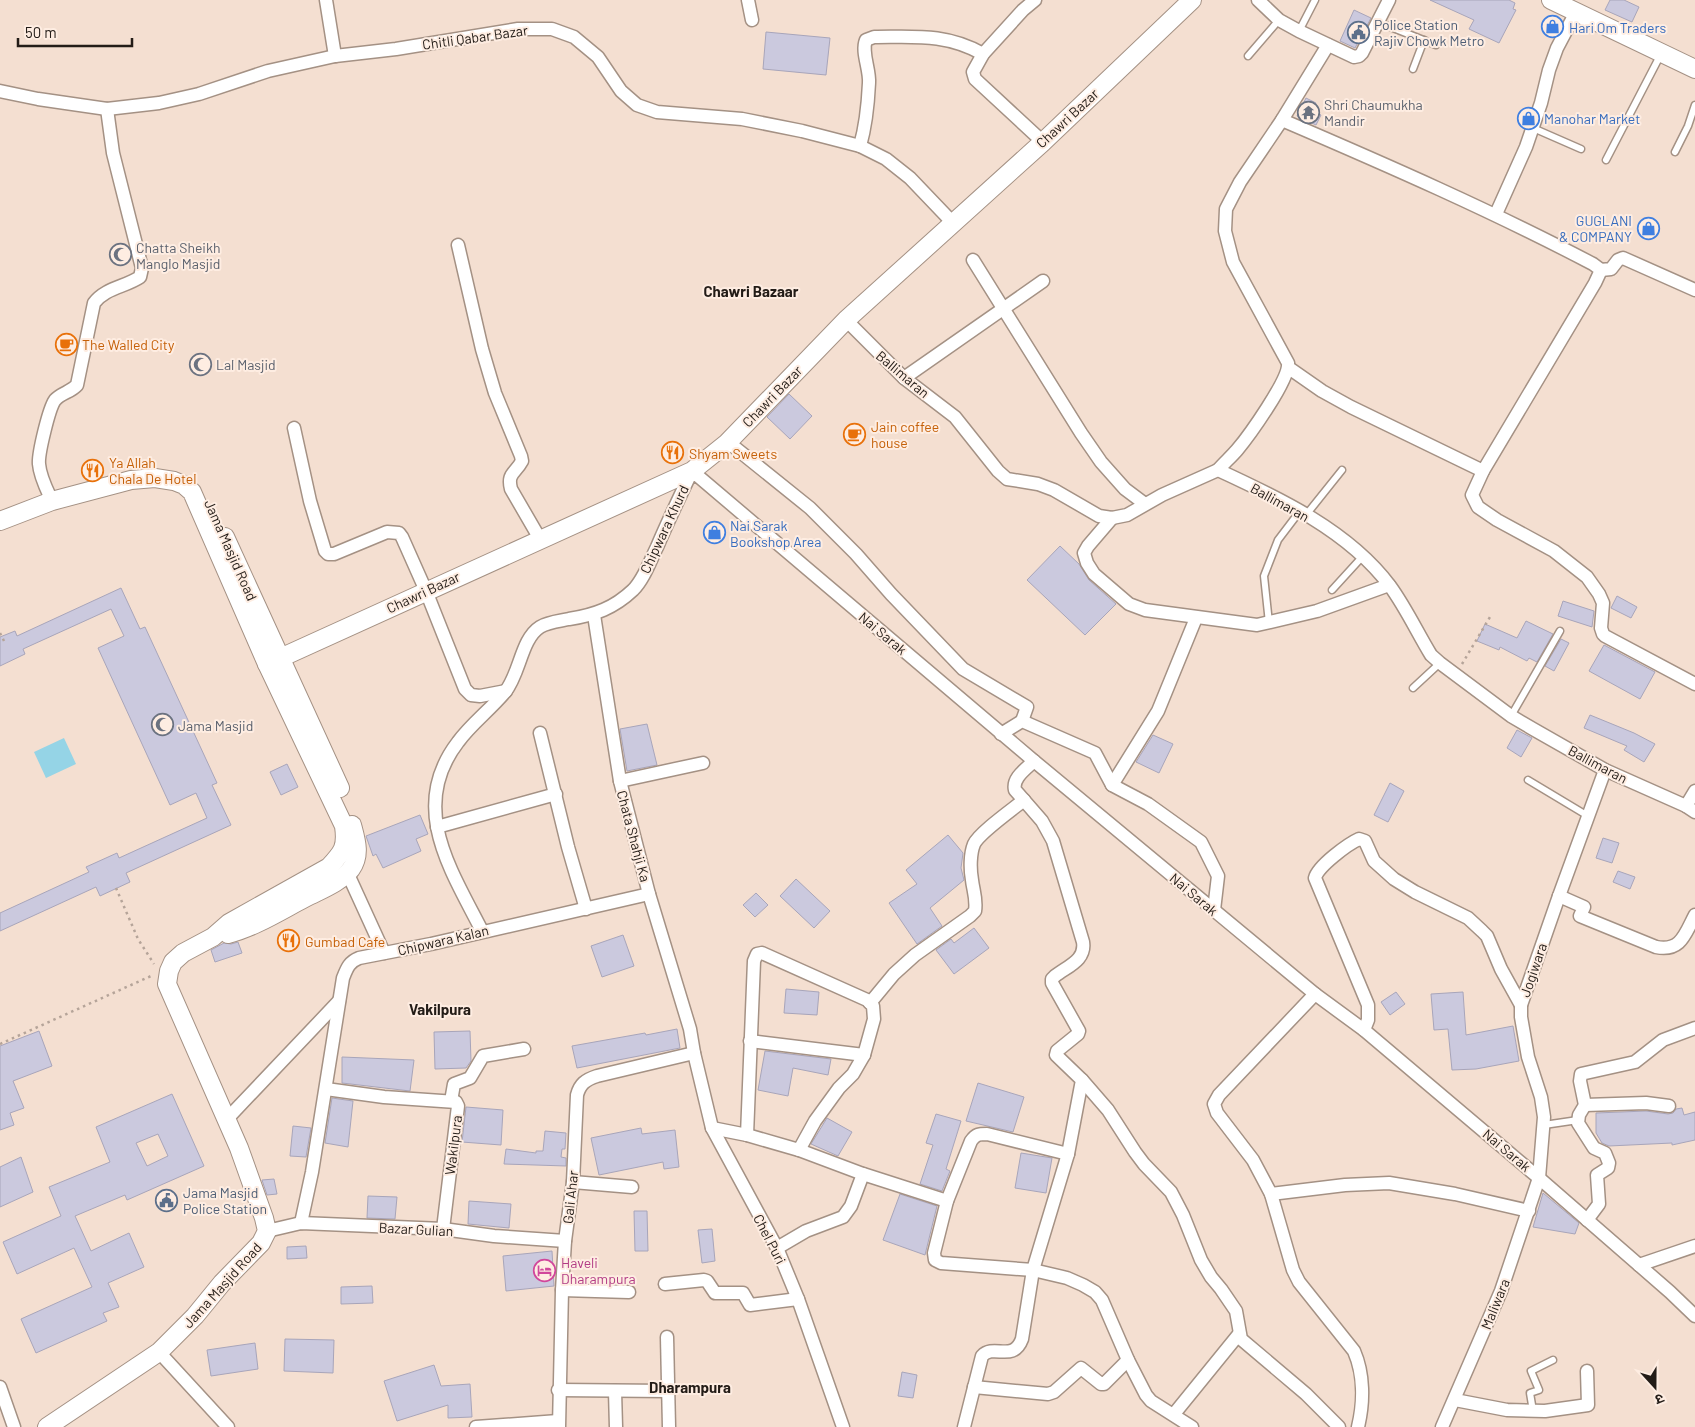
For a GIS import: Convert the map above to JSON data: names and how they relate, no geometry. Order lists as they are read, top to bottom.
{
  "streets": {
    "street": [
      "Chitli Qabar Bazar",
      "Chawri Bazar",
      "Ballimaran",
      "Chipwara Khurd",
      "Jama Masjid Road",
      "Nai Sarak",
      "Chata Shahji Ka",
      "Chipwara Kalan",
      "Jogiwara",
      "Wakilpura",
      "Gali Ahar",
      "Bazar Gulian",
      "Chel Puri",
      "Maliwara"
    ]
  },
  "crossings": [
    ["Chitli Qabar Bazar", "Chawri Bazar"],
    ["Chawri Bazar", "Ballimaran"],
    ["Chawri Bazar", "Chipwara Khurd"],
    ["Chawri Bazar", "Jama Masjid Road"],
    ["Chawri Bazar", "Nai Sarak"],
    ["Ballimaran", "Jogiwara"],
    ["Chipwara Khurd", "Nai Sarak"],
    ["Chipwara Khurd", "Chata Shahji Ka"],
    ["Chipwara Khurd", "Chipwara Kalan"],
    ["Jama Masjid Road", "Bazar Gulian"],
    ["Nai Sarak", "Jogiwara"],
    ["Nai Sarak", "Maliwara"],
    ["Chata Shahji Ka", "Chipwara Kalan"],
    ["Chata Shahji Ka", "Gali Ahar"],
    ["Chata Shahji Ka", "Chel Puri"],
    ["Chipwara Kalan", "Wakilpura"],
    ["Chipwara Kalan", "Bazar Gulian"],
    ["Jogiwara", "Maliwara"],
    ["Wakilpura", "Bazar Gulian"],
    ["Gali Ahar", "Bazar Gulian"],
    ["Gali Ahar", "Chel Puri"]
  ],
  "districts": ["Chawri Bazaar", "Vakilpura", "Dharampura"],
  "places": {
    "shop": [
      "Hari Om Traders",
      "Manohar Market",
      "GUGLANI & COMPANY",
      "Nai Sarak Bookshop Area"
    ],
    "public building": ["Police Station Rajiv Chowk Metro", "Jama Masjid Police Station"],
    "temple": ["Shri Chaumukha Mandir"],
    "mosque": ["Chatta Sheikh Manglo Masjid", "Lal Masjid", "Jama Masjid"],
    "cafe": ["The Walled City", "Jain coffee house"],
    "restaurant": ["Shyam Sweets", "Ya Allah Chala De Hotel", "Gumbad Cafe"],
    "hotel": ["Haveli Dharampura"]
  },
  "scale_bar": "50 m",
  "north": "bottom"
}
